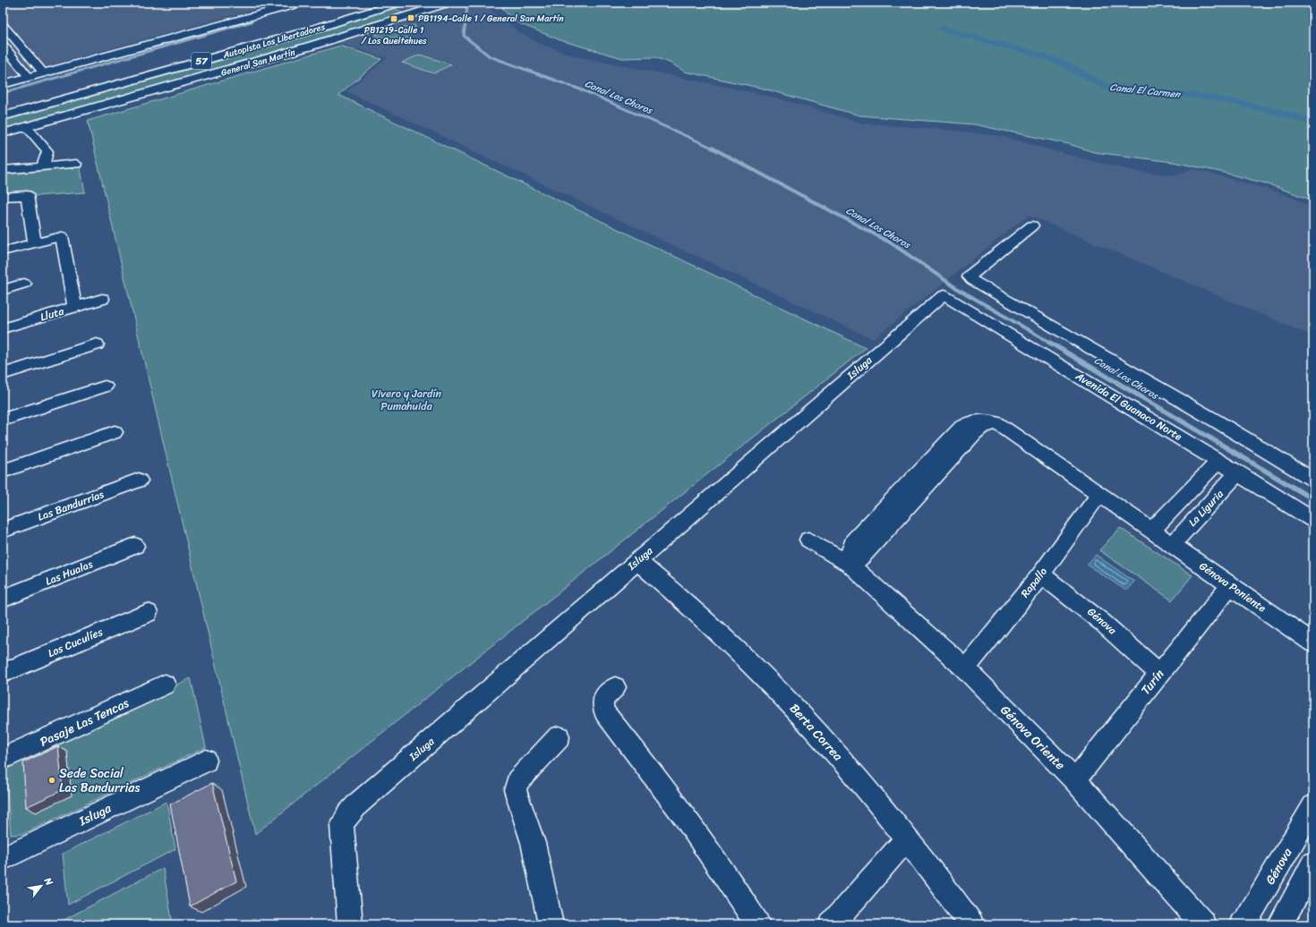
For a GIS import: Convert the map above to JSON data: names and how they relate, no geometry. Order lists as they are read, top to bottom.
{
  "streets": {
    "main road": ["Autopista Los Libertadores", "57", "General San Martín"],
    "street": [
      "Lluta",
      "Isluga",
      "Avenida El Guanaco Norte",
      "Las Bandurrias",
      "La Liguria",
      "Las Hualas",
      "Rapallo",
      "Génova Poniente",
      "Génova",
      "Los Cuculíes",
      "Turín",
      "Pasaje Las Tencas",
      "Berta Correa",
      "Génova Oriente"
    ]
  },
  "crossings": [
    ["Isluga", "Avenida El Guanaco Norte"],
    ["Isluga", "Berta Correa"],
    ["Avenida El Guanaco Norte", "La Liguria"],
    ["La Liguria", "Génova Poniente"],
    ["Rapallo", "Génova"],
    ["Rapallo", "Génova Oriente"],
    ["Génova Poniente", "Turín"],
    ["Génova", "Turín"],
    ["Turín", "Génova Oriente"]
  ],
  "water": ["Canal El Carmen", "Canal Los Choros"],
  "parks": ["Vivero y Jardín Pumahuida"],
  "places": {
    "transit": ["PB1194-Calle 1 / General San Martín", "PB1219-Calle 1 / Los Queltehues"],
    "other": ["Sede Social Las Bandurrias"]
  },
  "north": "top right"
}
